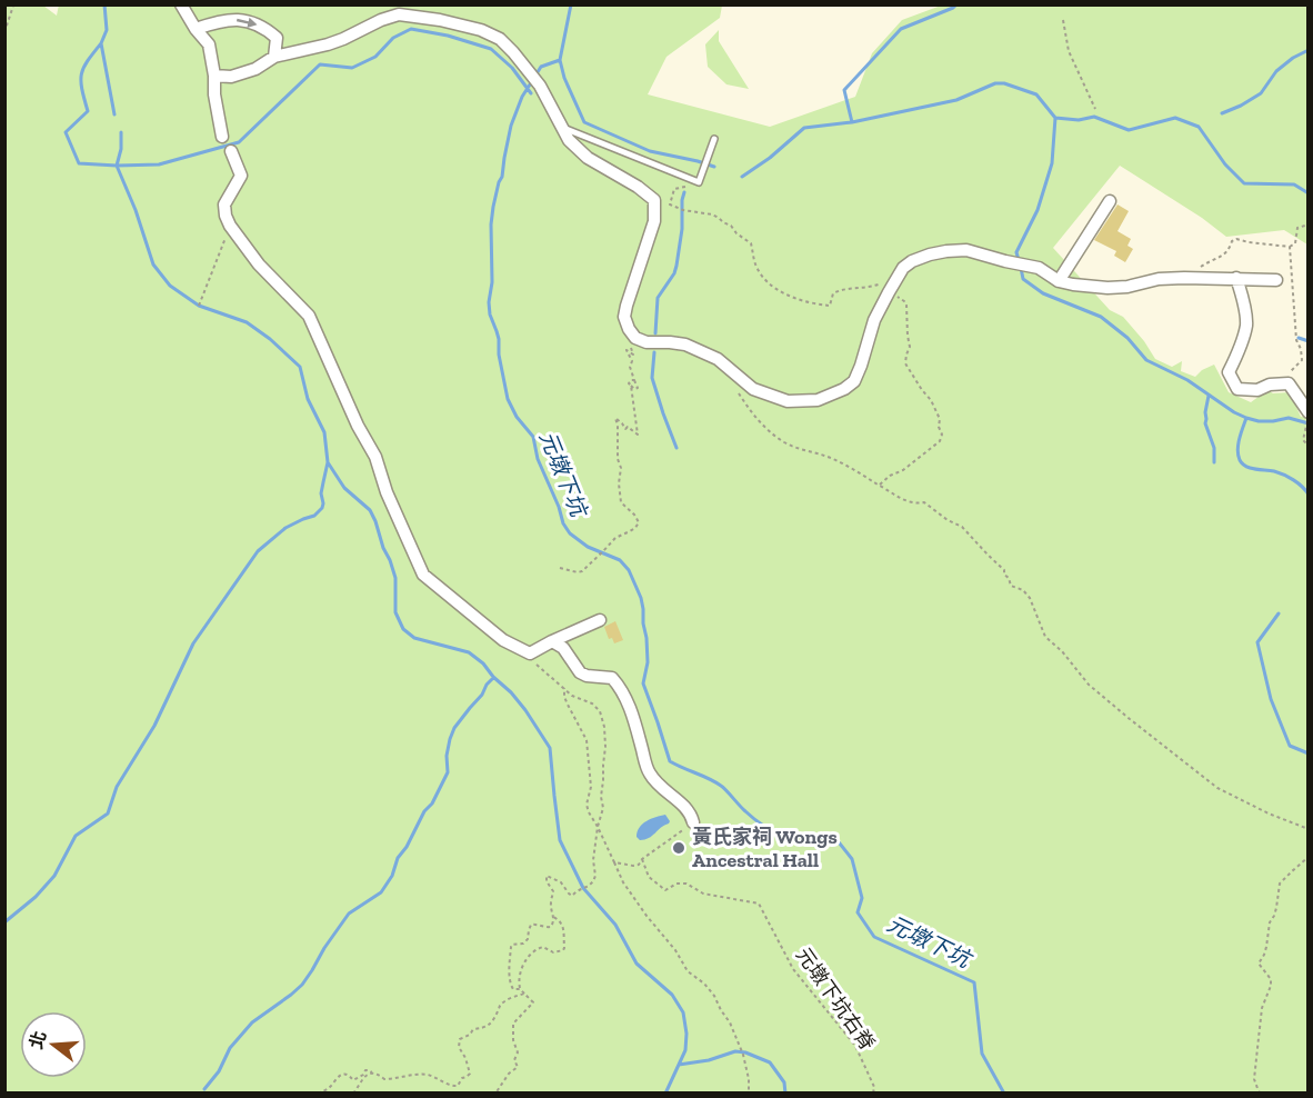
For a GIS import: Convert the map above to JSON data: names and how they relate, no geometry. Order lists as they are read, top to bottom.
{
  "streets": {
    "path": ["元墩下坑右脊"]
  },
  "water": ["元墩下坑"],
  "places": ["黃氏家祠 Wongs Ancestral Hall"],
  "north": "left"
}
